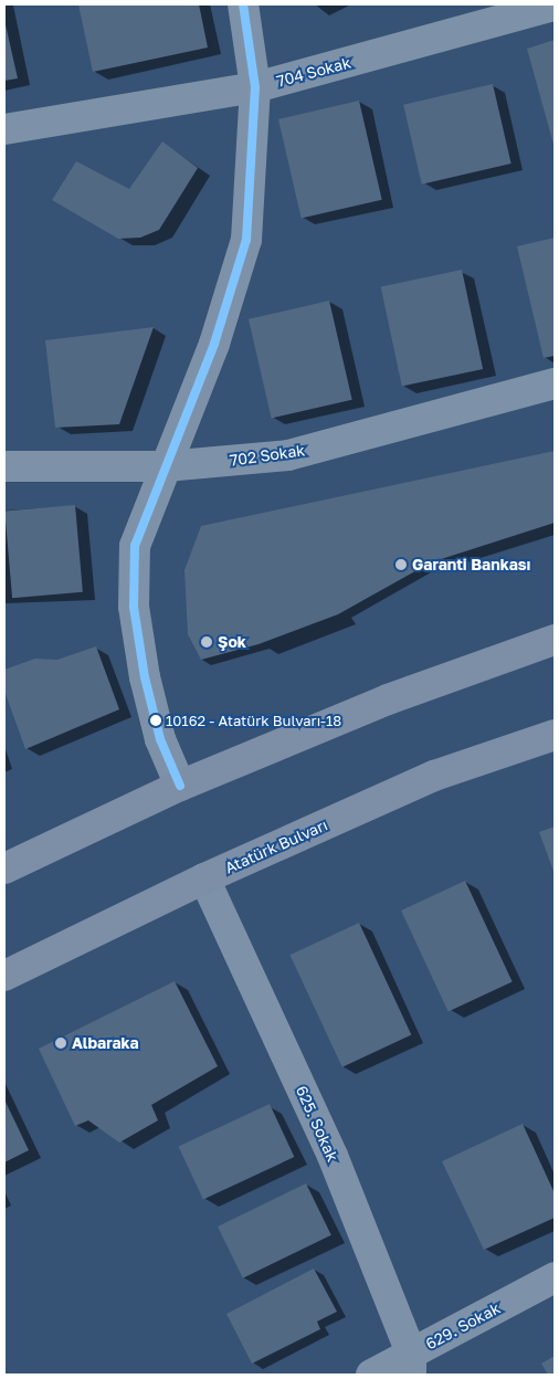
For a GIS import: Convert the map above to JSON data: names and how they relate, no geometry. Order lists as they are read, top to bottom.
{
  "streets": {
    "main road": ["Atatürk Bulvarı"],
    "street": [
      "704 Sokak",
      "702 Sokak",
      "625. Sokak",
      "629. Sokak"
    ]
  },
  "crossings": [
    ["Atatürk Bulvarı", "625. Sokak"],
    ["625. Sokak", "629. Sokak"]
  ],
  "places": [
    "Garanti Bankası",
    "Şok",
    "10162 - Atatürk Bulvarı-18",
    "Albaraka"
  ]
}
